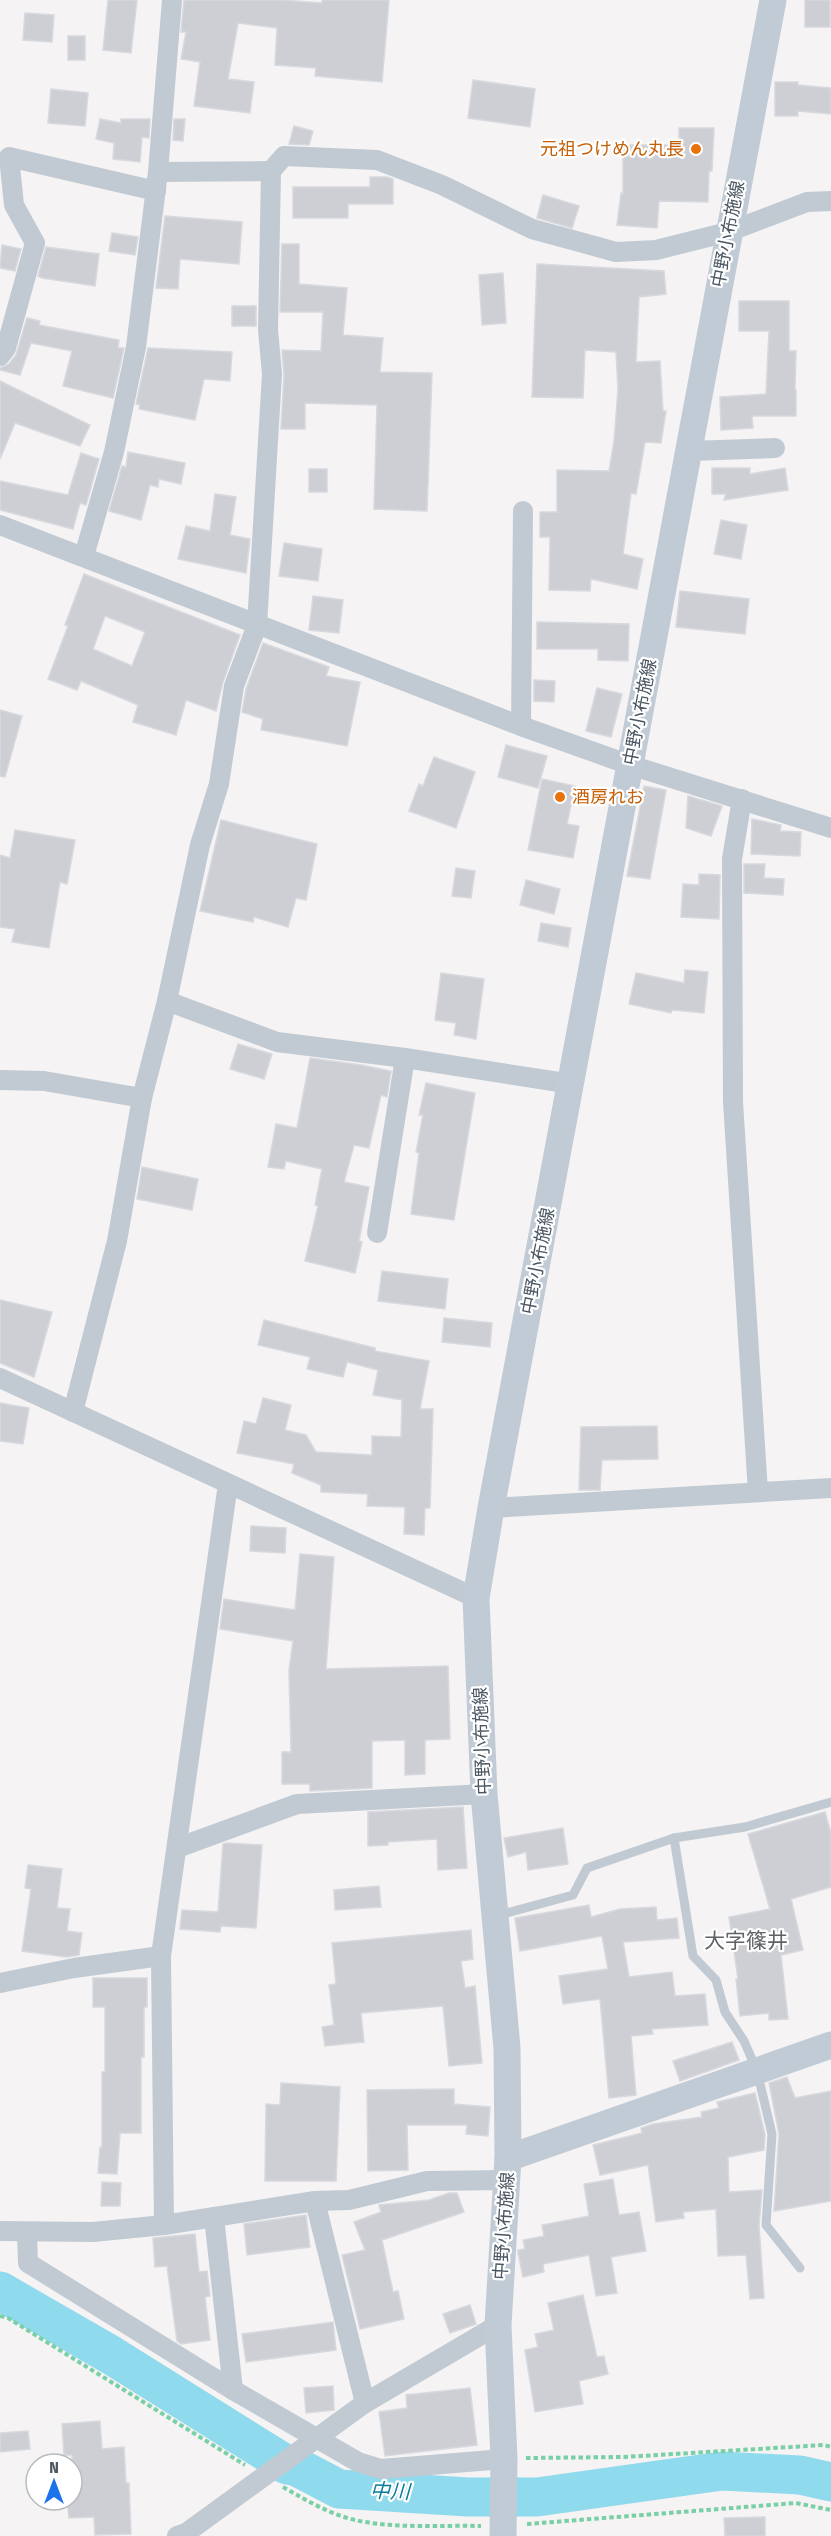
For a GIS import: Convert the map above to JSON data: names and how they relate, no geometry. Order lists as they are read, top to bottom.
{
  "streets": {
    "main road": ["中野小布施線"]
  },
  "districts": ["大字篠井"],
  "water": ["中川"],
  "places": ["元祖つけめん丸長", "酒房れお"],
  "north": "top"
}
